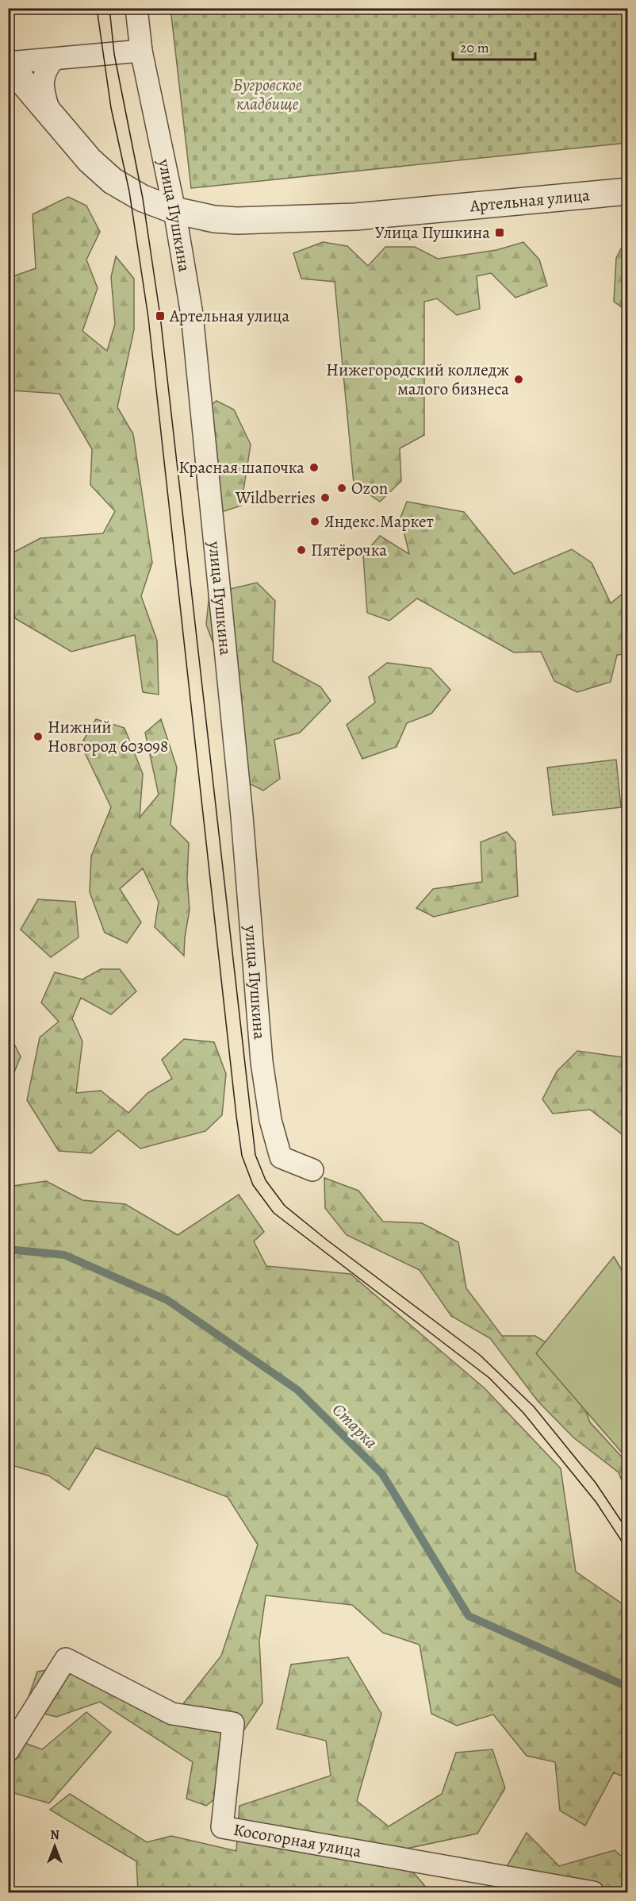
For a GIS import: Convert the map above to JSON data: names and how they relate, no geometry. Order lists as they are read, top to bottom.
{
  "streets": {
    "street": ["Артельная улица", "улица Пушкина", "Косогорная улица"]
  },
  "crossings": [
    ["Артельная улица", "улица Пушкина"]
  ],
  "water": ["Старка"],
  "parks": ["Бугровское кладбище"],
  "places": {
    "transit": ["Улица Пушкина", "Артельная улица"],
    "other": [
      "Нижегородский колледж малого бизнеса",
      "Красная шапочка",
      "Ozon",
      "Wildberries",
      "Яндекс.Маркет",
      "Пятёрочка",
      "Нижний Новгород 603098"
    ]
  },
  "scale_bar": "20 m",
  "north": "top"
}
